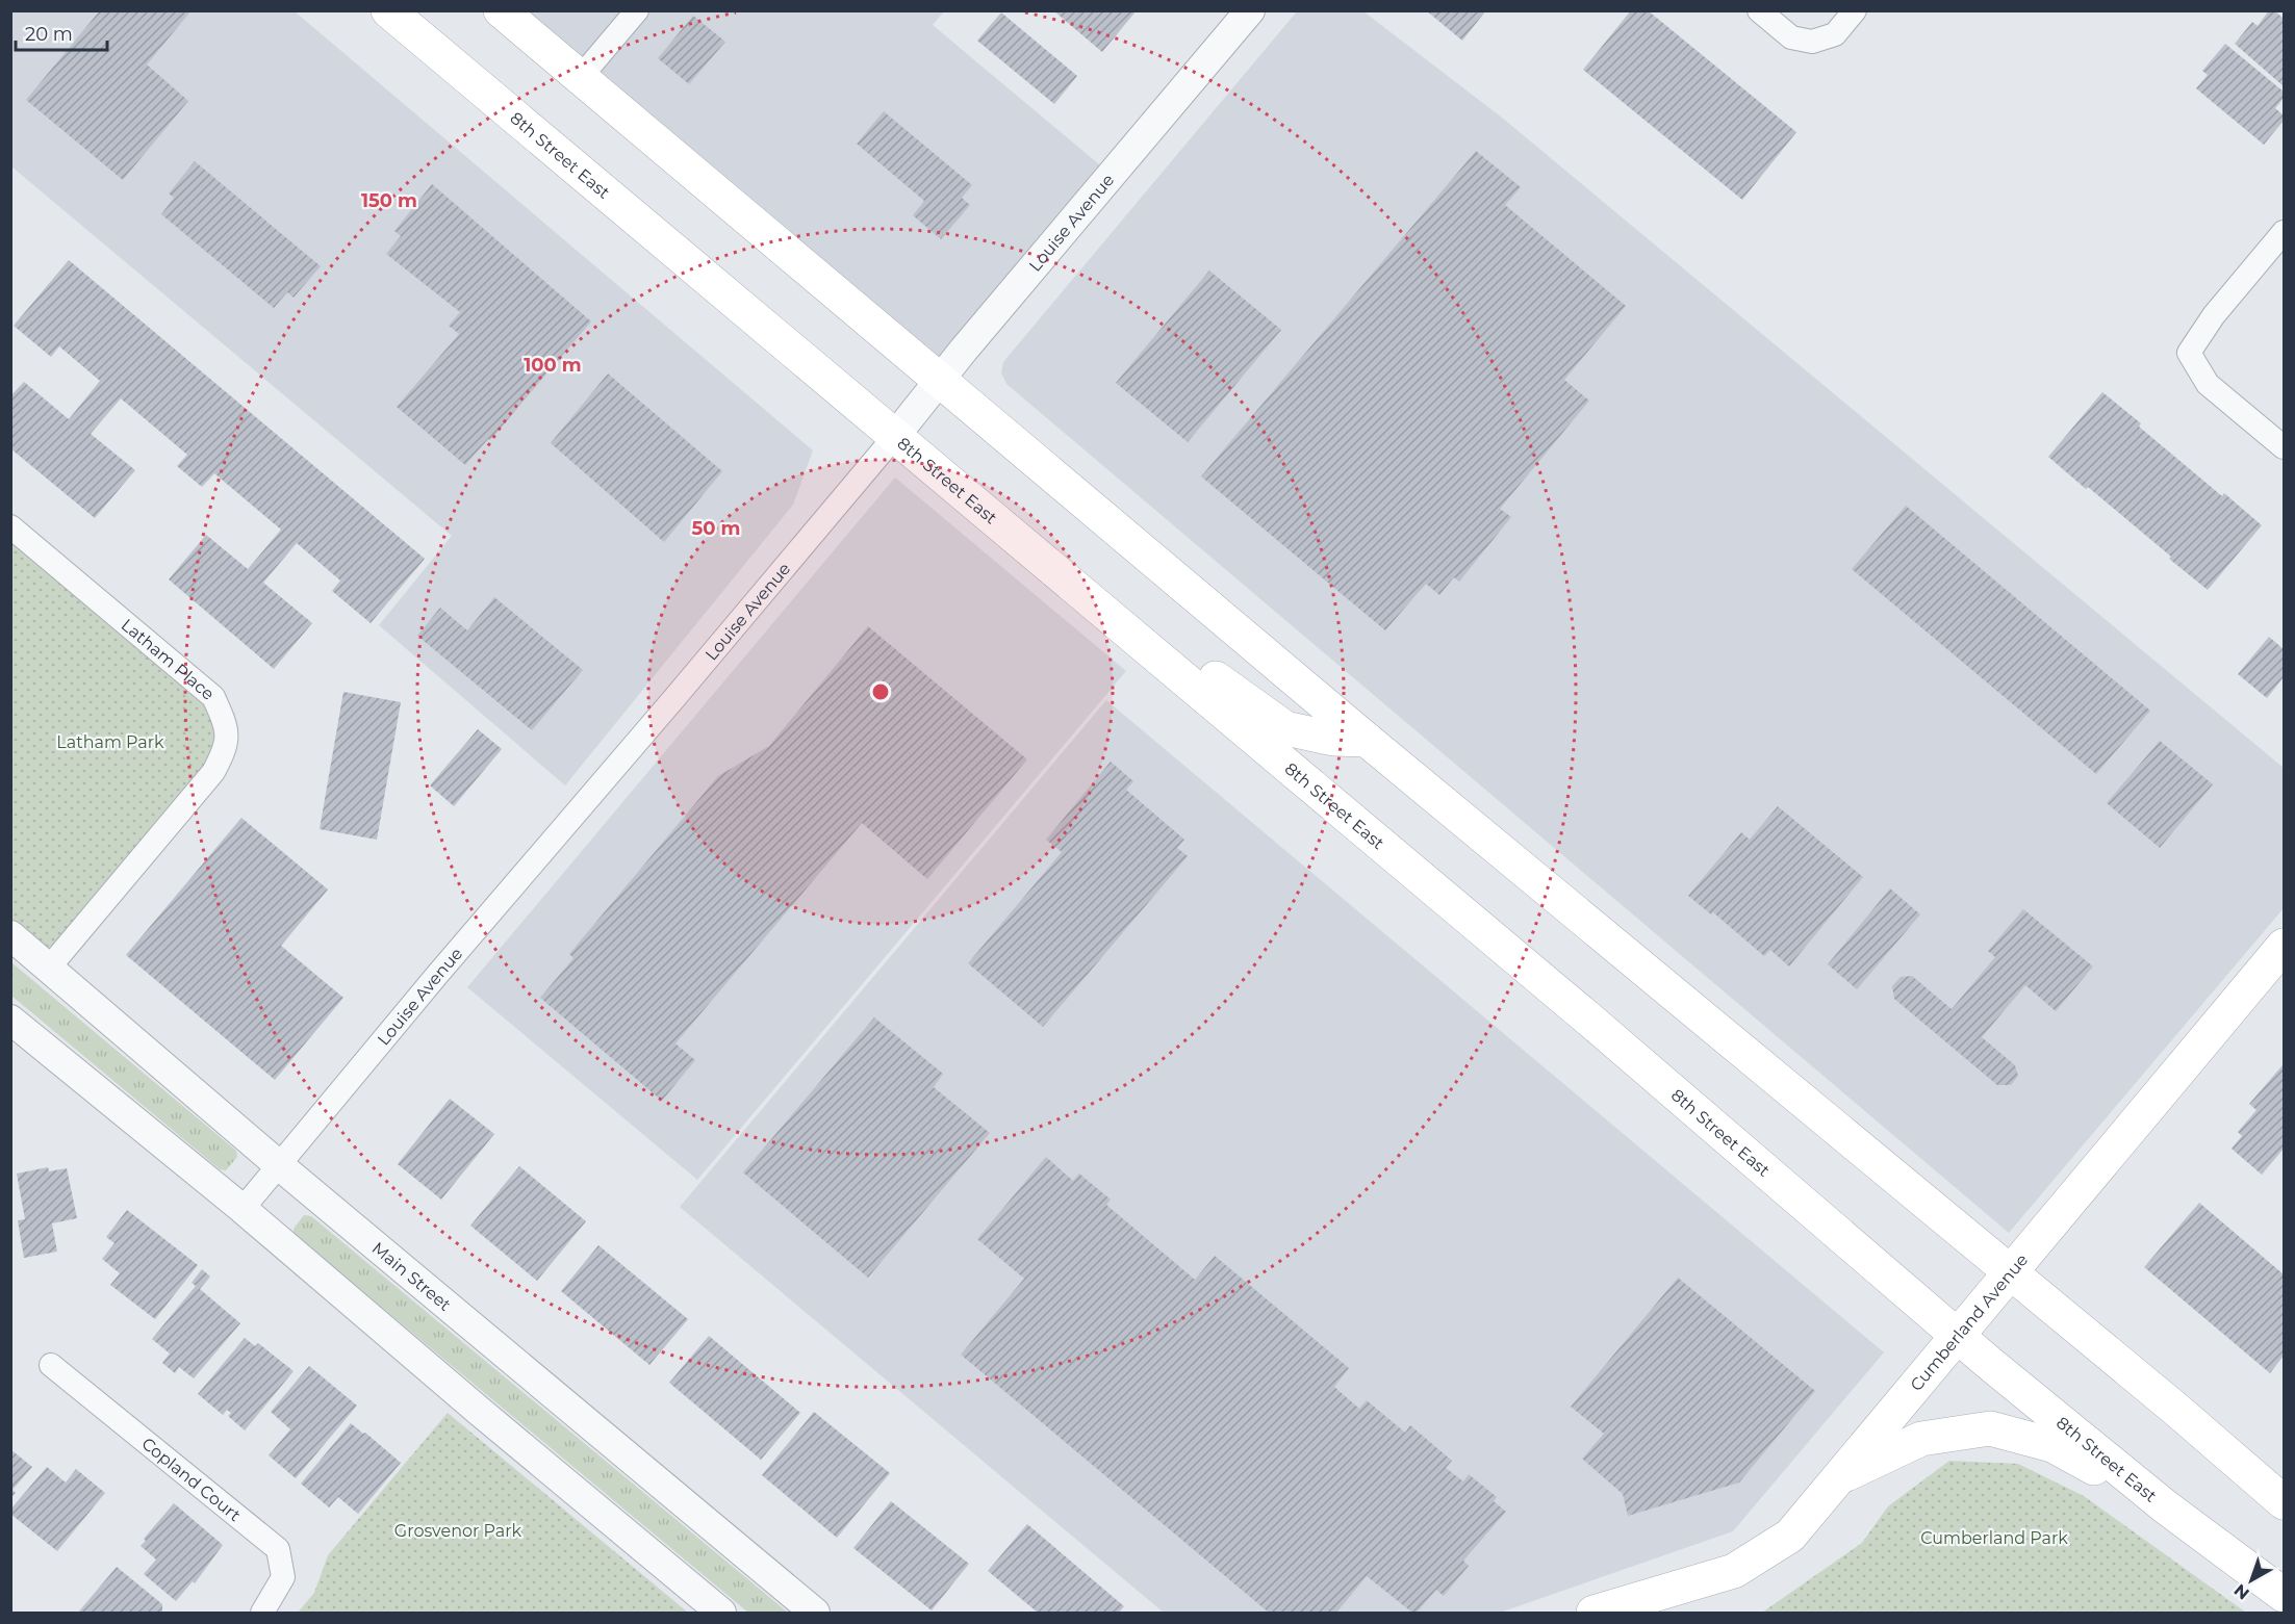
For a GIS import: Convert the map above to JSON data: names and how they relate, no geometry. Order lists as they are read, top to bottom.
{
  "streets": {
    "main road": ["8th Street East", "Cumberland Avenue"],
    "street": [
      "Louise Avenue",
      "Latham Place",
      "Main Street",
      "Copland Court"
    ]
  },
  "crossings": [
    ["8th Street East", "Louise Avenue"],
    ["8th Street East", "Cumberland Avenue"],
    ["Louise Avenue", "Main Street"],
    ["Latham Place", "Main Street"]
  ],
  "parks": ["Latham Park", "Grosvenor Park", "Cumberland Park"],
  "scale_bar": "20 m",
  "north": "bottom left",
  "rings": ["150 m", "100 m", "50 m"]
}
